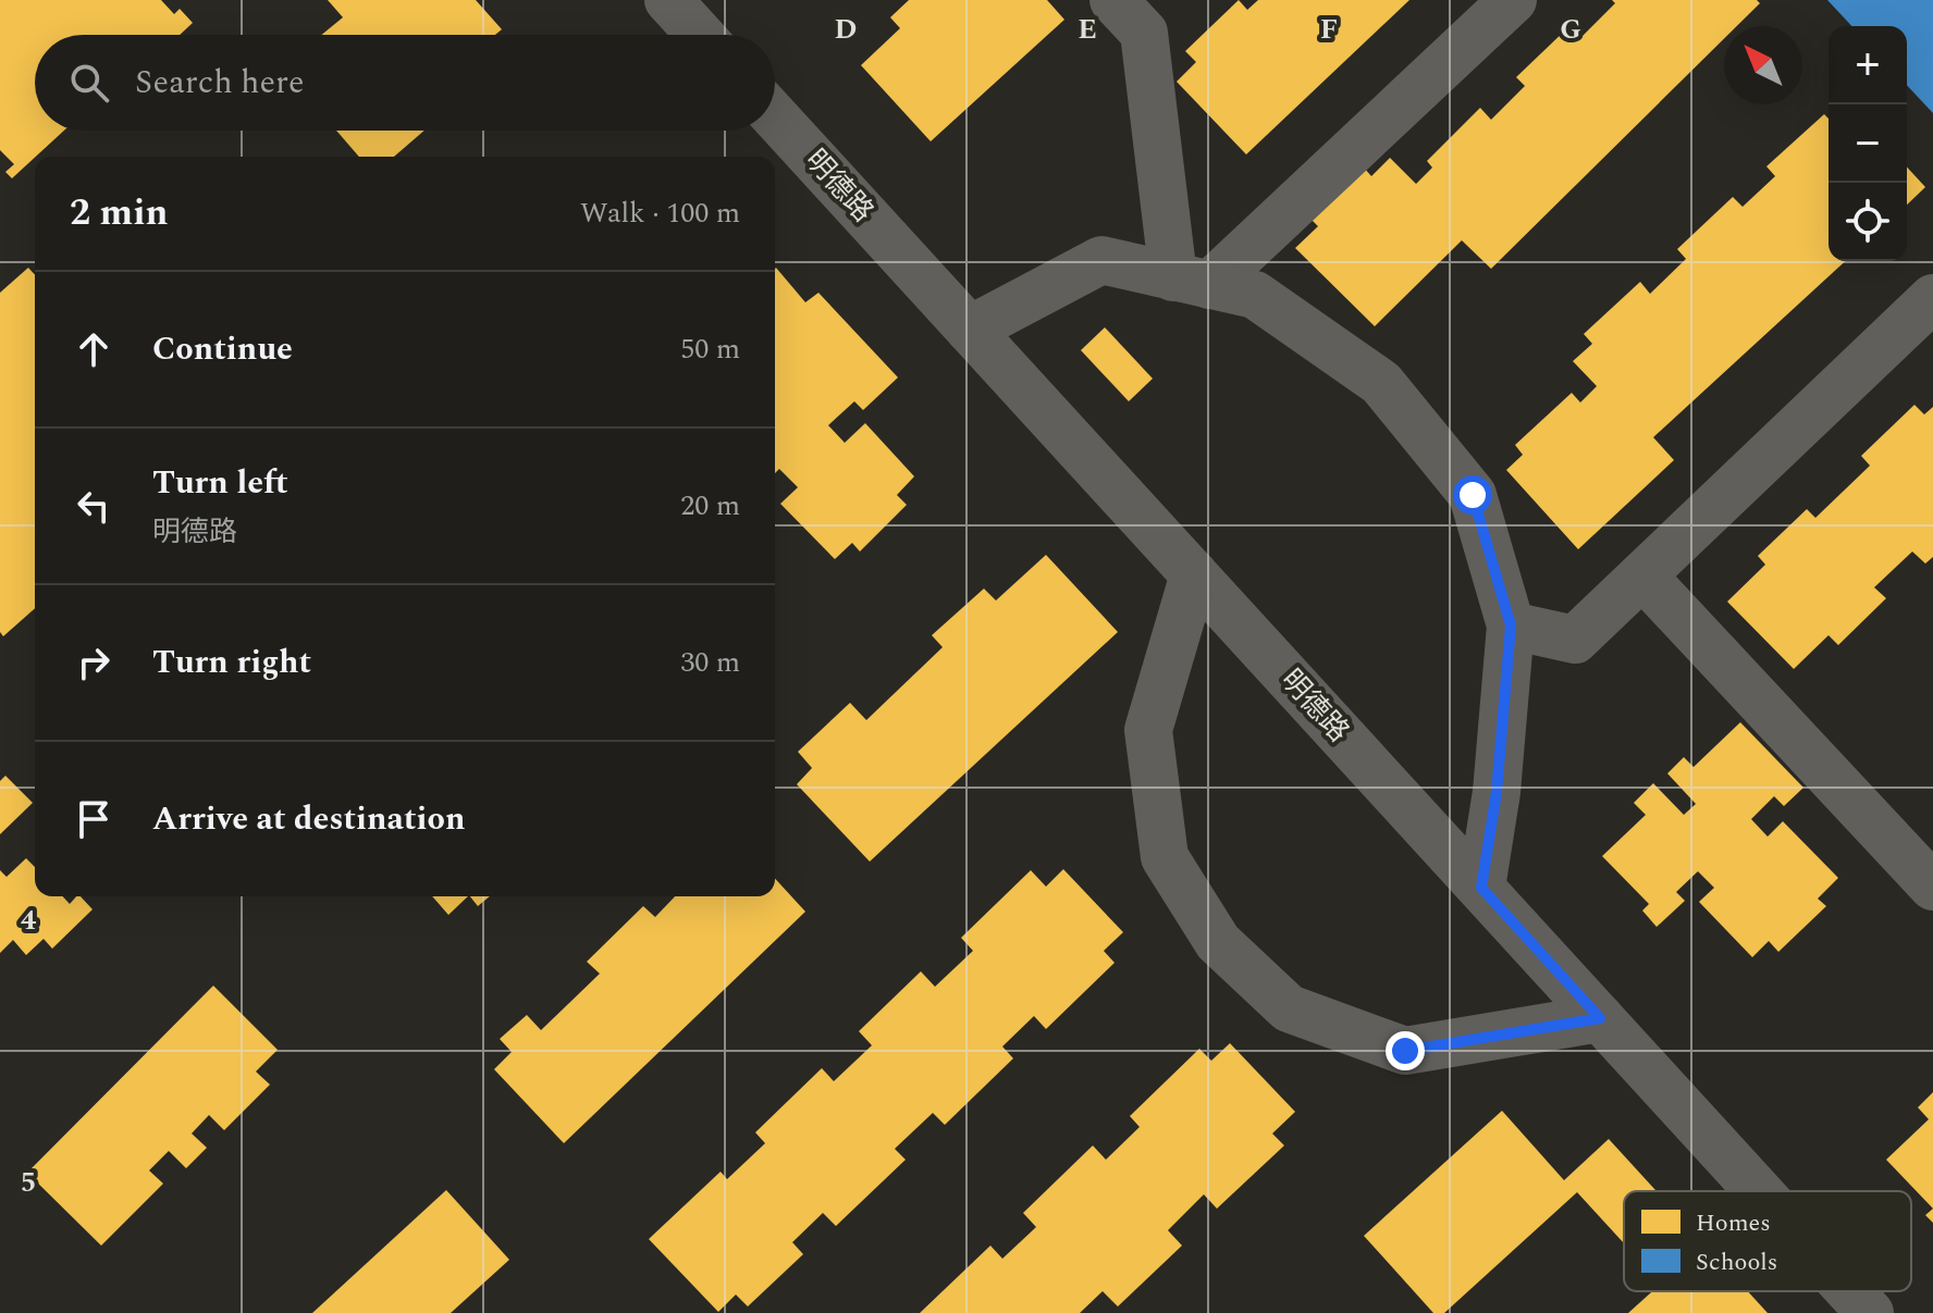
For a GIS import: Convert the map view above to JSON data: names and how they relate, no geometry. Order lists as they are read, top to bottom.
{
  "streets": {
    "street": ["明德路"]
  },
  "legend": ["Homes", "Schools"],
  "north": "top left",
  "page": {
    "map_buttons": ["+", "−"],
    "search": "Search here",
    "heading": ["2 min", "Walk · 100 m"],
    "list": [
      ["Continue", "50 m"],
      ["Turn left", "明德路", "20 m"],
      ["Turn right", "30 m"],
      "Arrive at destination"
    ]
  },
  "grid": {
    "columns": [
      "D",
      "E",
      "F",
      "G"
    ],
    "rows": ["4", "5"]
  }
}
